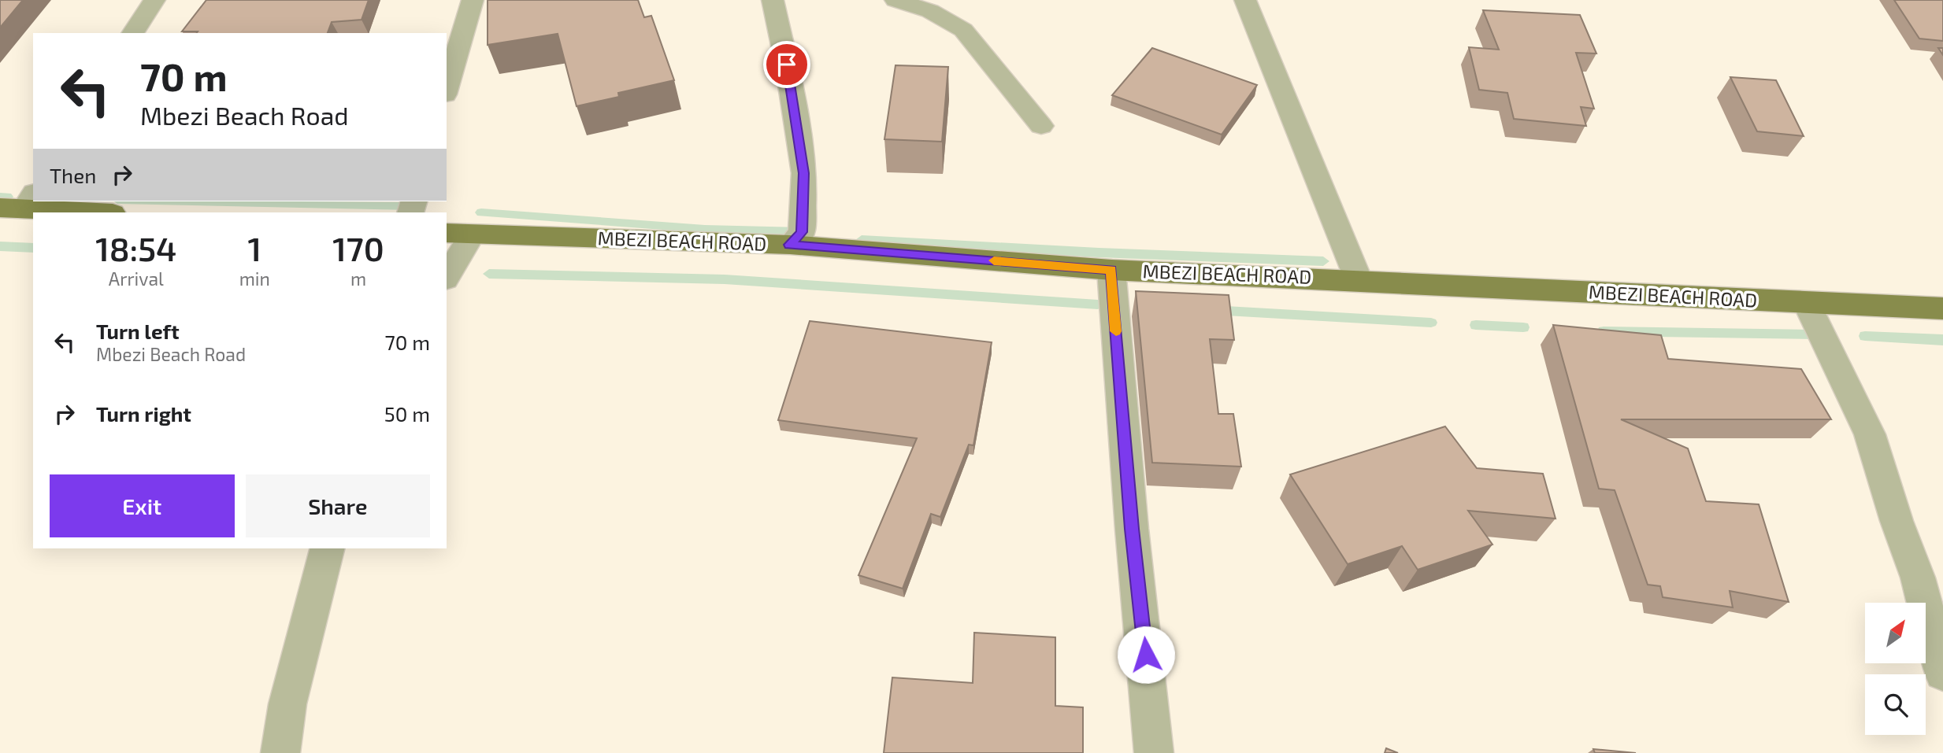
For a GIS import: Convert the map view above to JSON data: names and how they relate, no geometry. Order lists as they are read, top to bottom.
{
  "streets": {
    "main road": ["MBEZI BEACH ROAD"]
  },
  "north": "top right",
  "page": {
    "turn": ["70 m", "Mbezi Beach Road"],
    "then": "Then",
    "eta": [
      "18:54",
      "Arrival",
      "1",
      "min",
      "170",
      "m"
    ],
    "list": [
      {
        "name": "Turn left",
        "note": "Mbezi Beach Road",
        "value": "70 m"
      },
      {
        "name": "Turn right",
        "value": "50 m"
      }
    ],
    "buttons": ["Exit", "Share"]
  }
}
